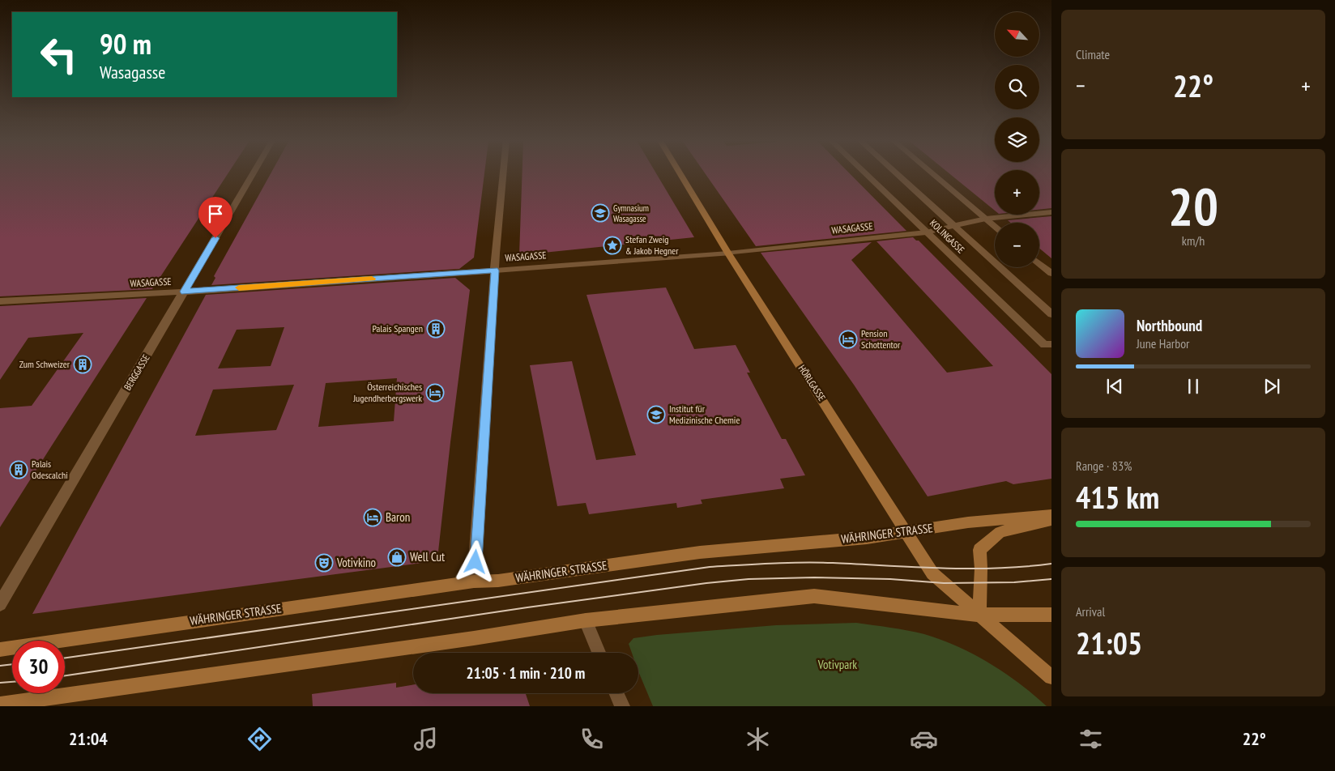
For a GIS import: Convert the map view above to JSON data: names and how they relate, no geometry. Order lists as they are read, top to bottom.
{
  "streets": {
    "main road": ["HÖRLGASSE", "WÄHRINGER STRASSE"],
    "street": ["WASAGASSE", "KOLINGASSE", "BERGGASSE"]
  },
  "crossings": [
    ["WASAGASSE", "KOLINGASSE"],
    ["WASAGASSE", "BERGGASSE"],
    ["WASAGASSE", "HÖRLGASSE"],
    ["HÖRLGASSE", "WÄHRINGER STRASSE"]
  ],
  "parks": ["Votivpark"],
  "places": {
    "school or university": ["Gymnasium Wasagasse", "Institut für Medizinische Chemie"],
    "place": ["Stefan Zweig & Jakob Hegner"],
    "building": ["Palais Spangen", "Zum Schweizer", "Palais Odescalchi"],
    "hotel": ["Pension Schottentor", "Österreichisches Jugendherbergswerk", "Baron"],
    "shop": ["Well Cut"],
    "theatre": ["Votivkino"]
  },
  "north": "top left",
  "page": {
    "tile": [
      "Climate",
      ["20", "km/h"],
      ["Range · 83%", "415 km"],
      ["Arrival", "21:05"]
    ],
    "map_buttons": ["+", "−"],
    "turn": ["90 m", "Wasagasse"],
    "heat": ["−", "22°", "+"],
    "song": ["Northbound", "June Harbor"],
    "limit": "30",
    "trip": "21:05 · 1 min · 210 m",
    "tabs": ["21:04", "22°"]
  }
}
